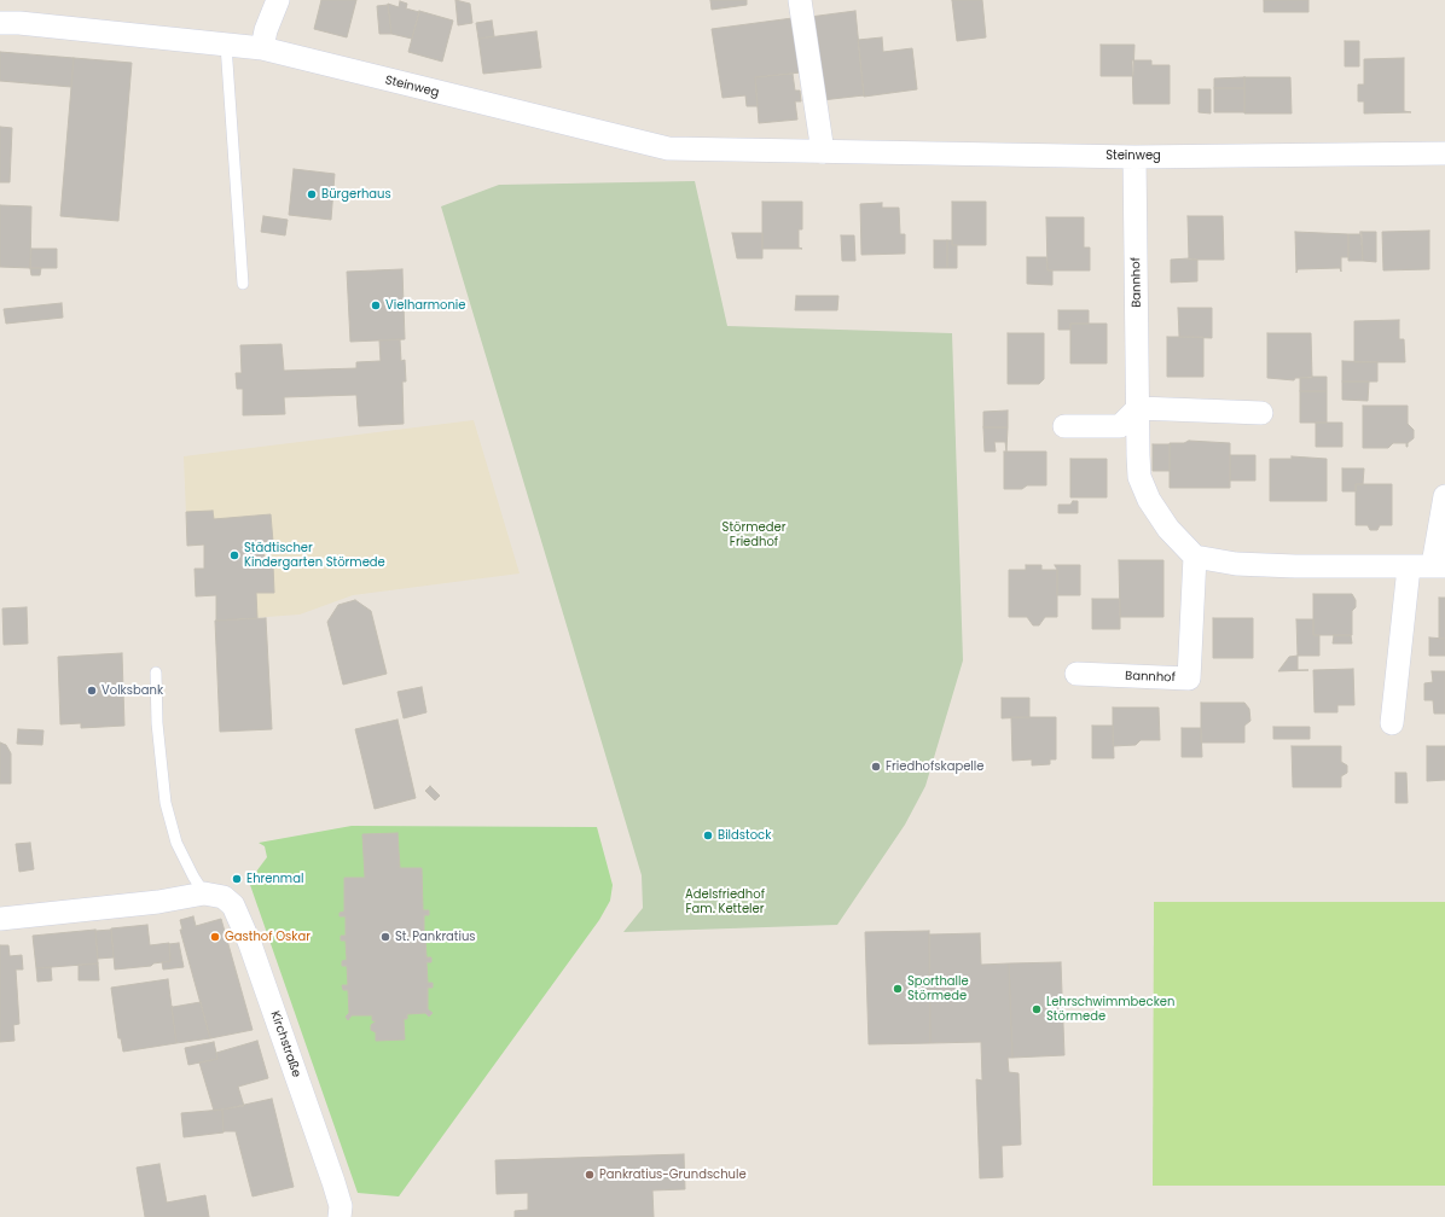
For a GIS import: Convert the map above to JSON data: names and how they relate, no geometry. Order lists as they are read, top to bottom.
{
  "streets": {
    "street": ["Steinweg", "Bannhof", "Kirchstraße"]
  },
  "crossings": [
    ["Steinweg", "Bannhof"]
  ],
  "parks": ["Störmeder Friedhof", "Adelsfriedhof Fam. Ketteler"],
  "places": [
    "Bürgerhaus",
    "Vielharmonie",
    "Städtischer Kindergarten Störmede",
    "Volksbank",
    "Friedhofskapelle",
    "Bildstock",
    "Ehrenmal",
    "Gasthof Oskar",
    "St. Pankratius",
    "Sporthalle Störmede",
    "Lehrschwimmbecken Störmede",
    "Pankratius-Grundschule"
  ]
}
